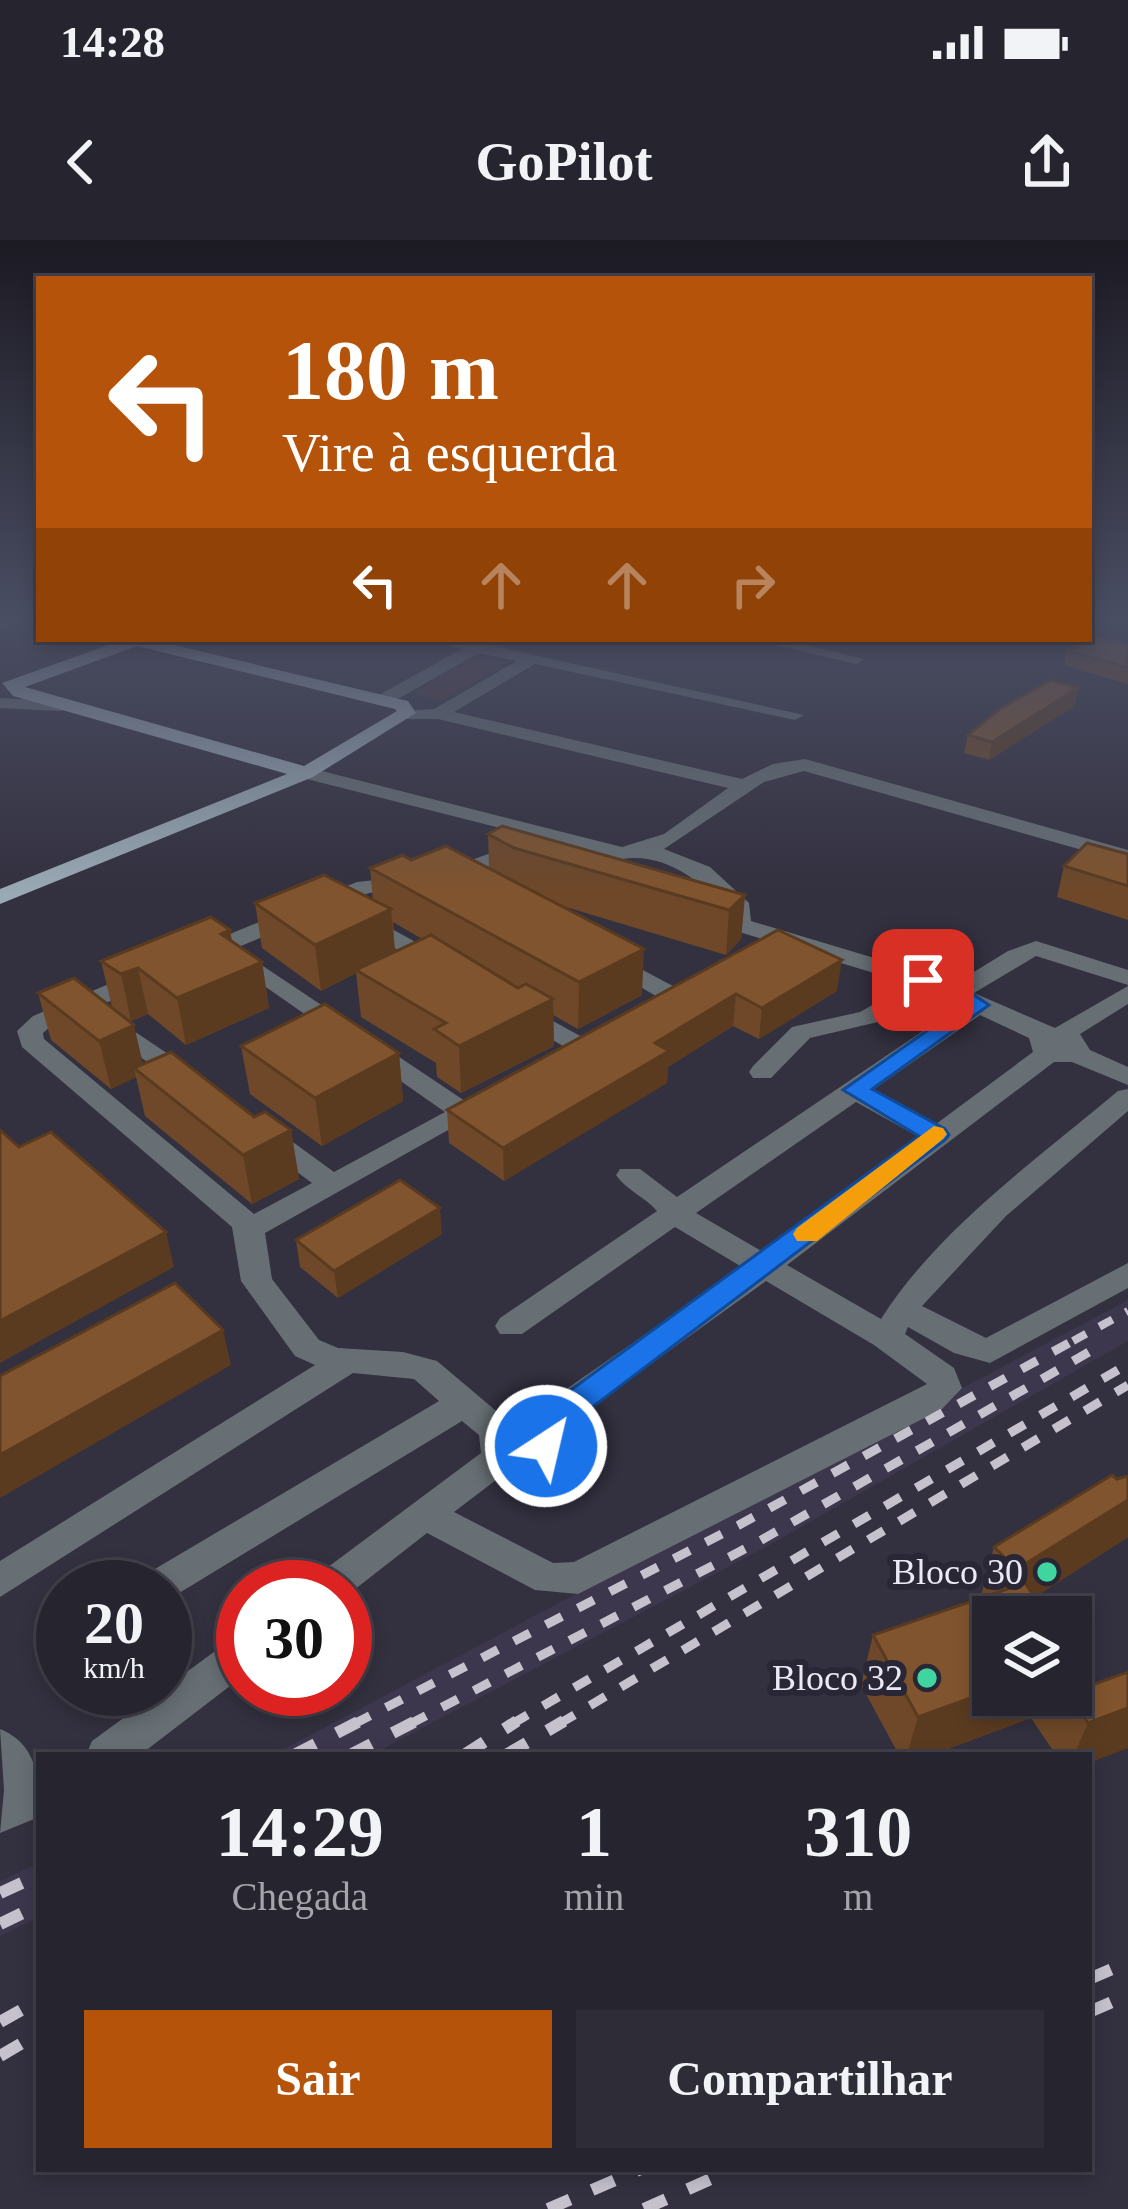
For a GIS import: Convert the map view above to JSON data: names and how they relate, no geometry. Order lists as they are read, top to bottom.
{
  "places": ["Bloco 30", "Bloco 32"],
  "page": {
    "status": "14:28",
    "header": "GoPilot",
    "turn": ["180 m", "Vire à esquerda"],
    "speed": "20 km/h",
    "limit": "30",
    "eta": [
      "14:29",
      "Chegada",
      "1",
      "min",
      "310",
      "m"
    ],
    "buttons": ["Sair", "Compartilhar"]
  }
}
